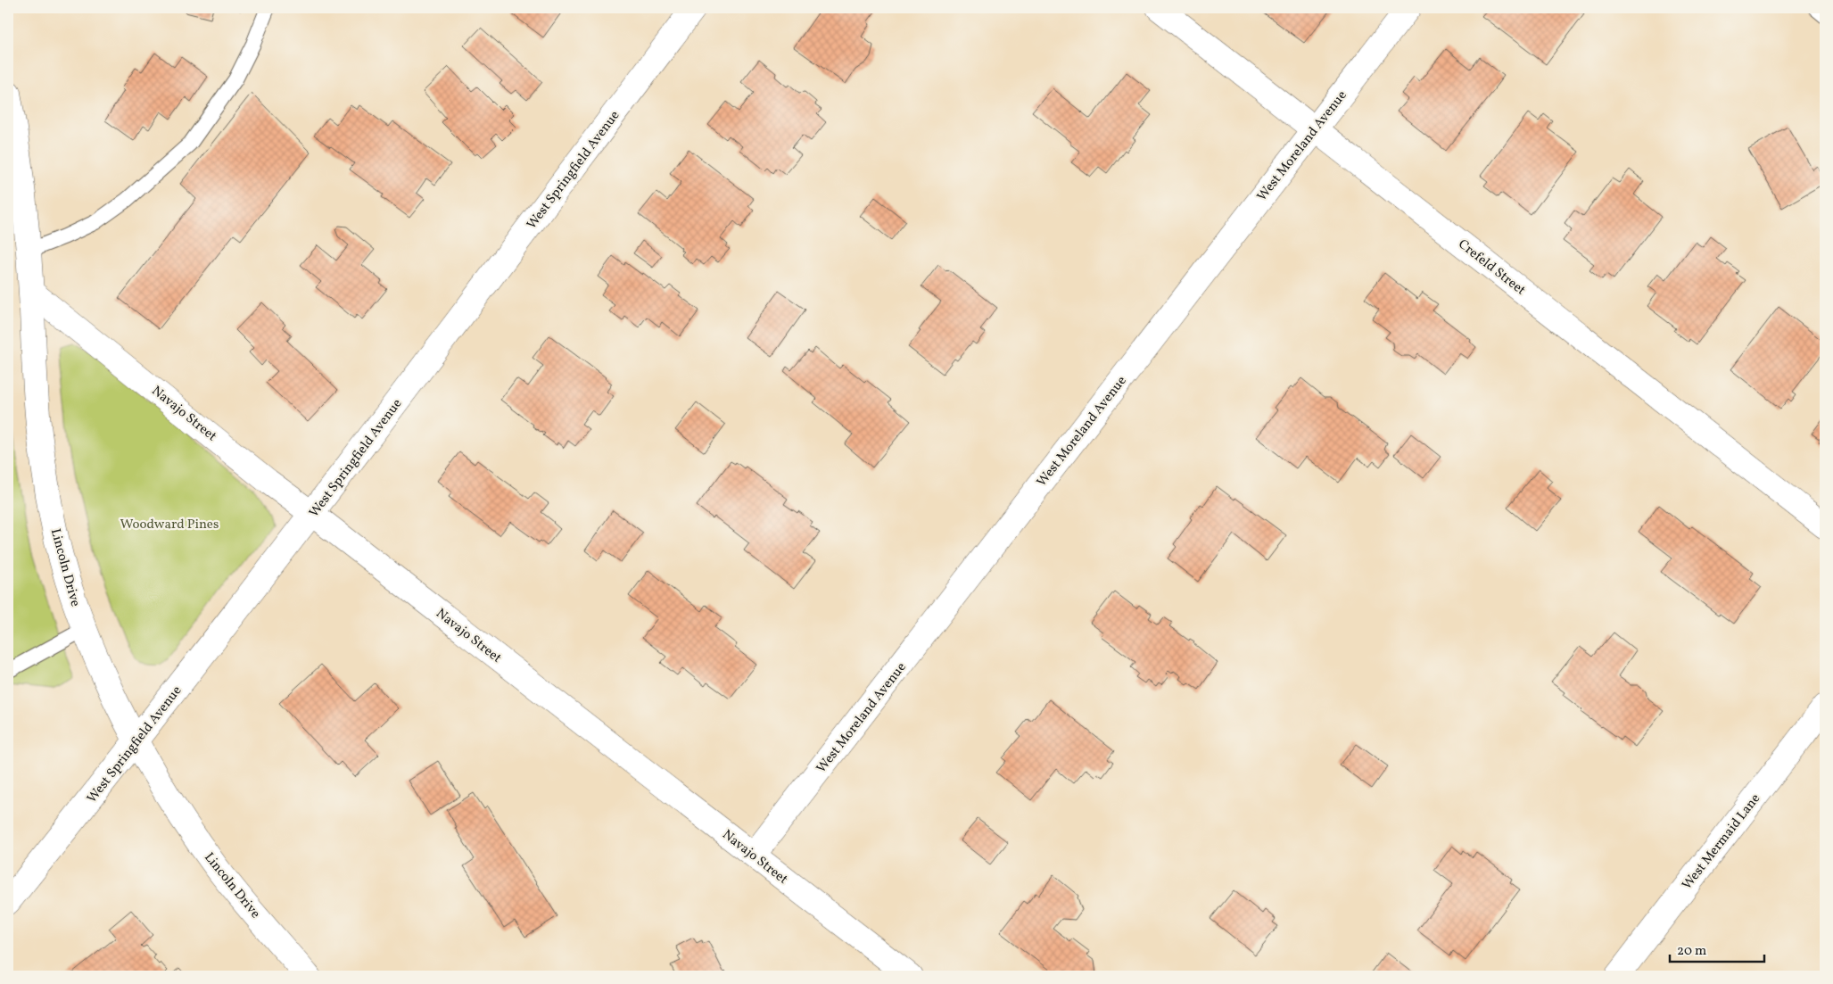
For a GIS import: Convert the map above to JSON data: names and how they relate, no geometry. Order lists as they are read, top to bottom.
{
  "streets": {
    "street": [
      "West Moreland Avenue",
      "West Springfield Avenue",
      "Crefeld Street",
      "Navajo Street",
      "Lincoln Drive",
      "West Mermaid Lane"
    ]
  },
  "crossings": [
    ["West Moreland Avenue", "Crefeld Street"],
    ["West Moreland Avenue", "Navajo Street"],
    ["West Springfield Avenue", "Navajo Street"],
    ["West Springfield Avenue", "Lincoln Drive"],
    ["Navajo Street", "Lincoln Drive"]
  ],
  "parks": ["Woodward Pines"],
  "scale_bar": "20 m"
}
